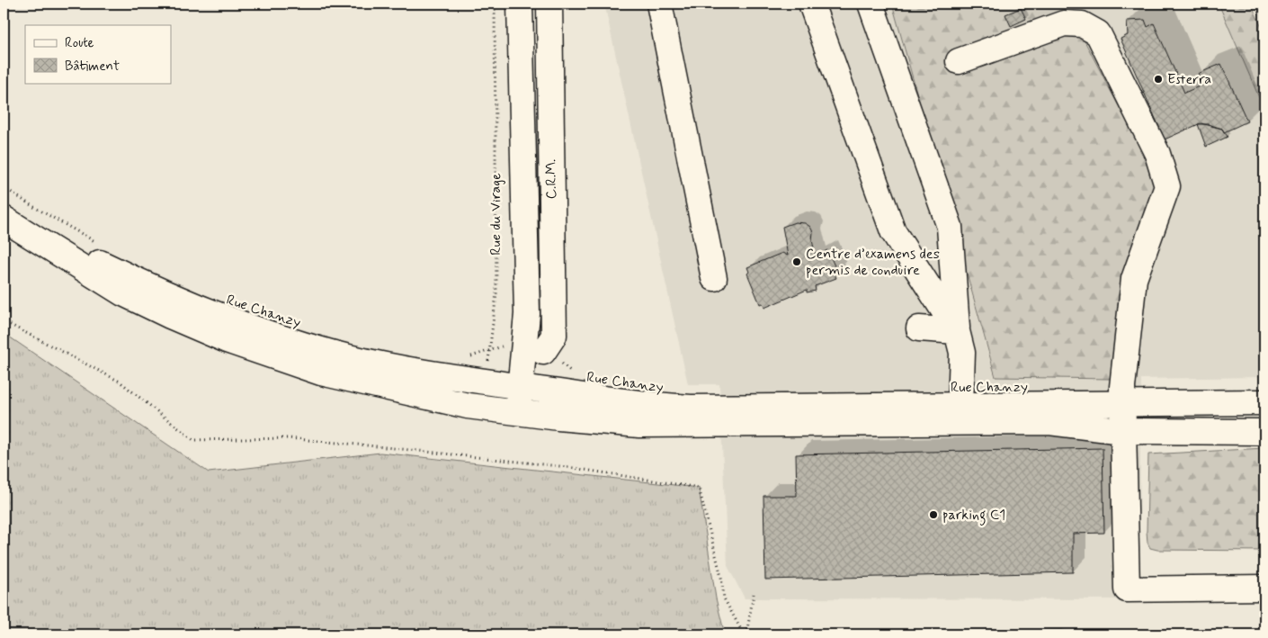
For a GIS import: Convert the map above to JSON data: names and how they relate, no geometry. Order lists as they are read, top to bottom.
{
  "streets": {
    "main road": ["C.R.M.", "Rue du Virage", "Rue Chanzy"]
  },
  "crossings": [
    ["C.R.M.", "Rue du Virage"],
    ["C.R.M.", "Rue Chanzy"],
    ["Rue du Virage", "Rue Chanzy"]
  ],
  "places": ["Esterra", "Centre d’examens des permis de conduire", "parking C1"],
  "legend": ["Route", "Bâtiment"]
}
